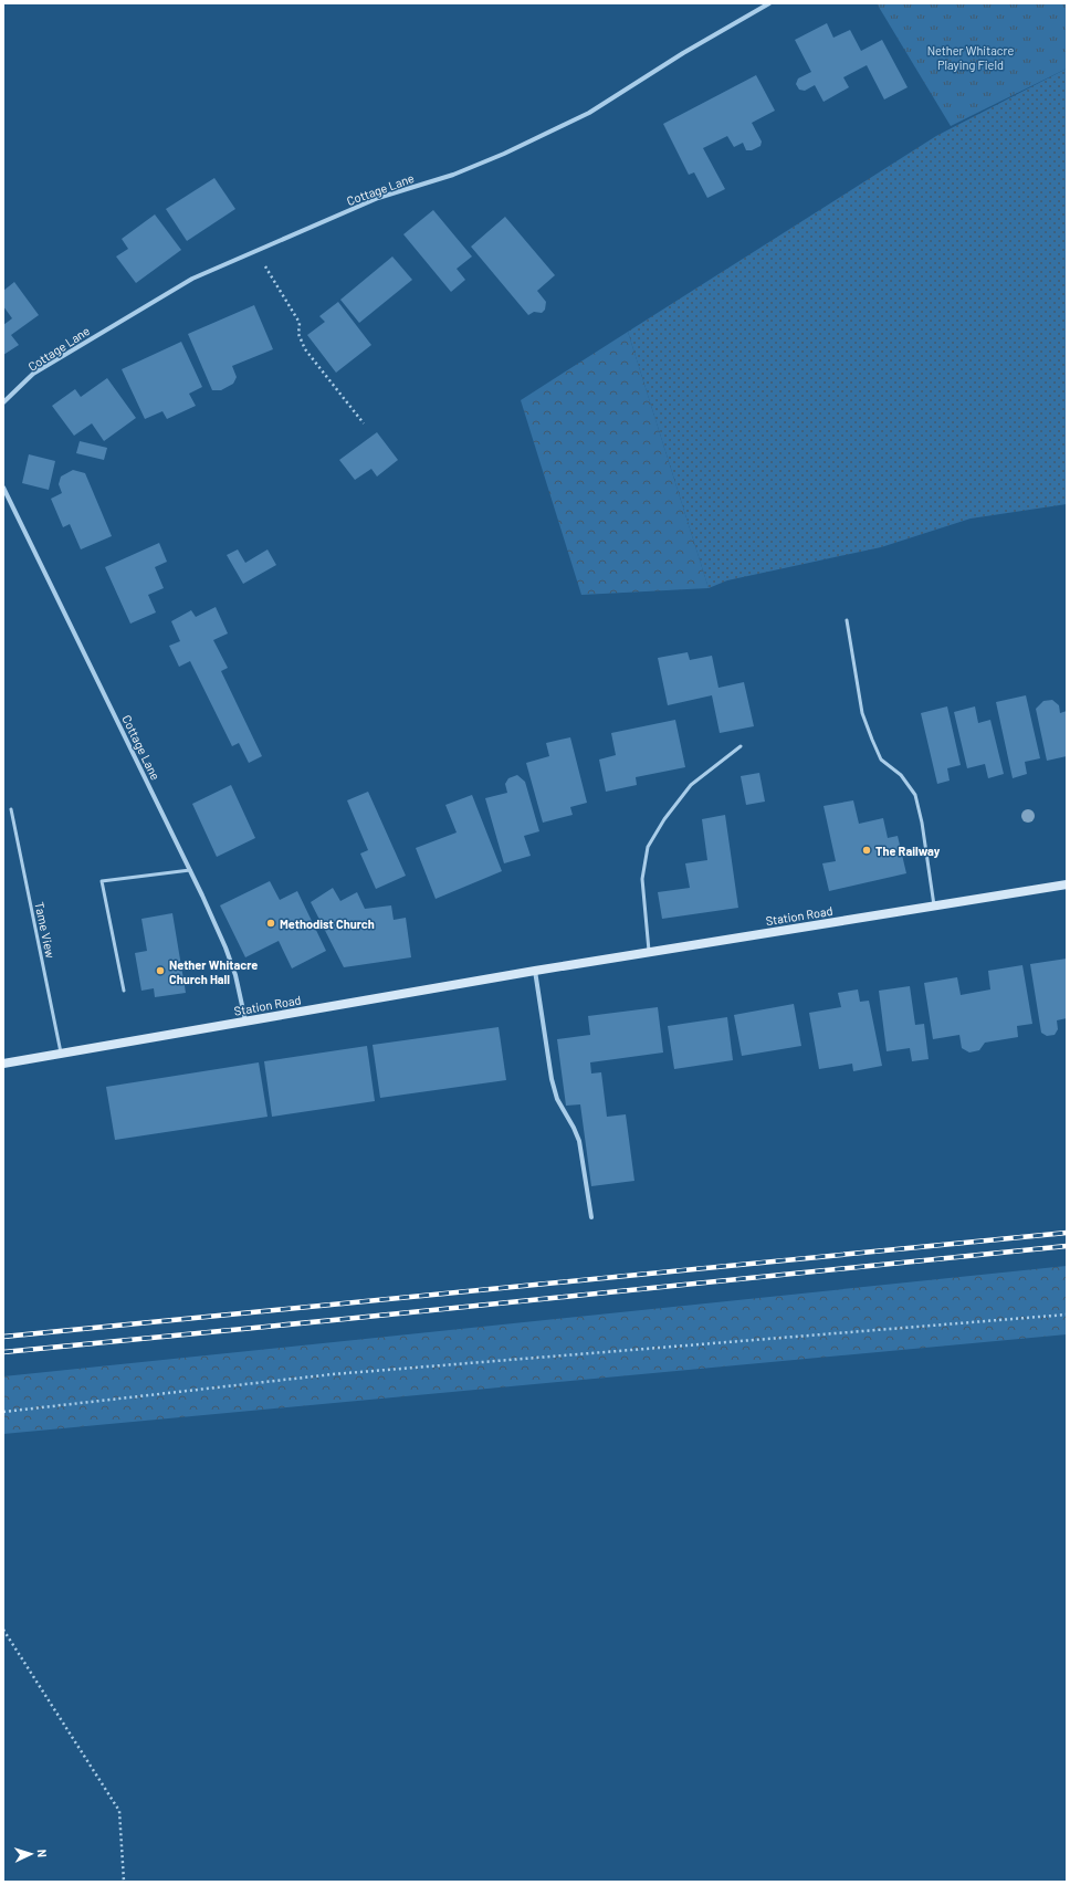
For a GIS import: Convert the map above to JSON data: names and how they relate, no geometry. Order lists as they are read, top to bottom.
{
  "streets": {
    "street": ["Cottage Lane", "Station Road"],
    "lane": ["Tame View"]
  },
  "crossings": [
    ["Cottage Lane", "Station Road"],
    ["Station Road", "Tame View"]
  ],
  "parks": ["Nether Whitacre Playing Field"],
  "places": ["The Railway", "Methodist Church", "Nether Whitacre Church Hall"],
  "north": "right"
}
